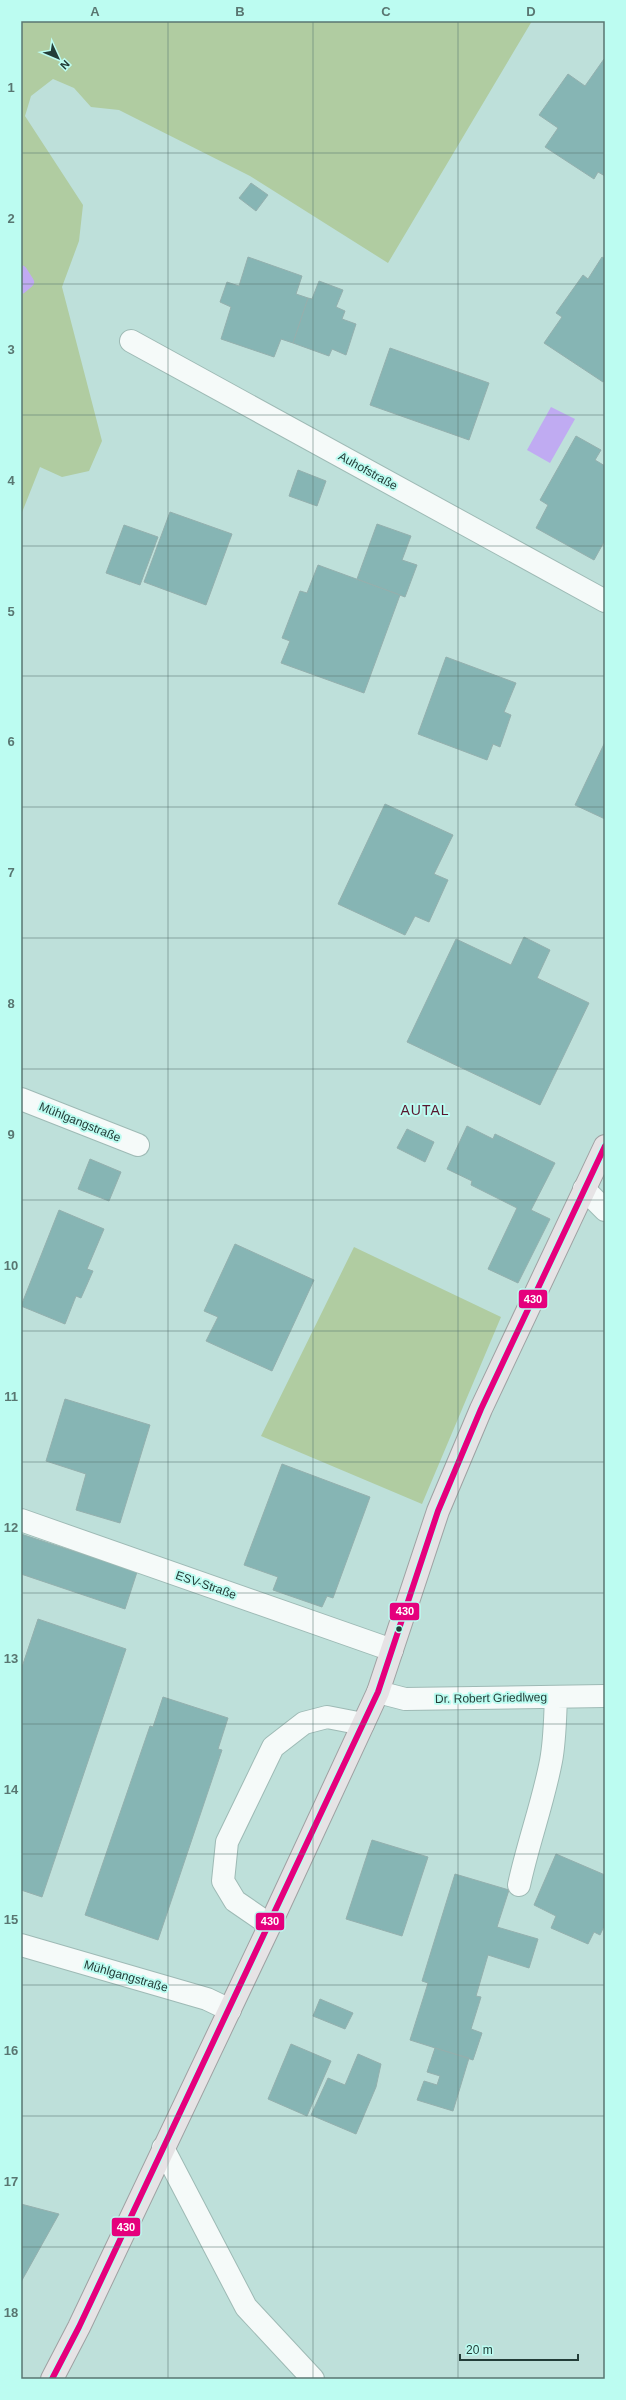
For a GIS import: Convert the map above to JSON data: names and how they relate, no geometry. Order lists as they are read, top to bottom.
{
  "streets": {
    "street": [
      "Auhofstraße",
      "Mühlgangstraße",
      "ESV-Straße",
      "Dr. Robert Griedlweg"
    ]
  },
  "districts": ["AUTAL"],
  "lines": ["transit line 430"],
  "scale_bar": "20 m",
  "north": "bottom right",
  "grid": {
    "columns": [
      "A",
      "B",
      "C",
      "D"
    ],
    "rows": [
      "1",
      "2",
      "3",
      "4",
      "5",
      "6",
      "7",
      "8",
      "9",
      "10",
      "11",
      "12",
      "13",
      "14",
      "15",
      "16",
      "17",
      "18"
    ]
  }
}
